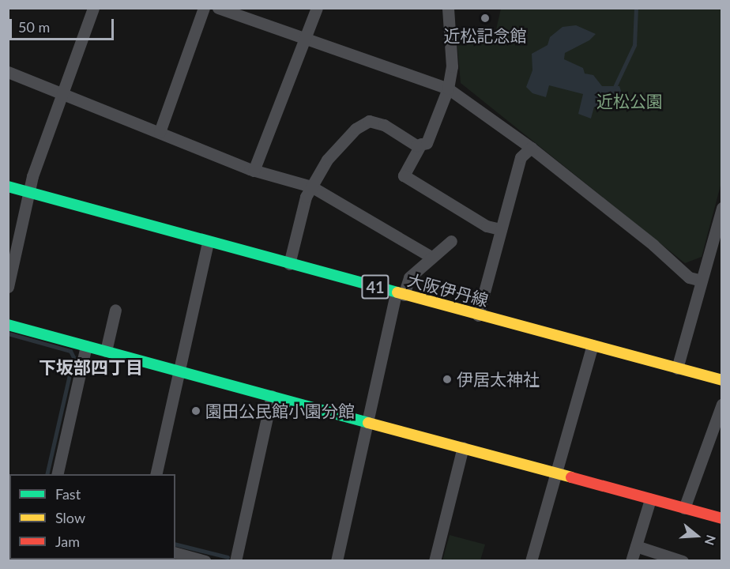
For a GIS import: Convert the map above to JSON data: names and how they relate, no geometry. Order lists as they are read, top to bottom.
{
  "streets": {
    "street": ["41", "大阪伊丹線"]
  },
  "districts": ["下坂部四丁目"],
  "parks": ["近松公園"],
  "places": ["近松記念館", "伊居太神社", "園田公民館小園分館"],
  "legend": ["Fast", "Slow", "Jam"],
  "scale_bar": "50 m",
  "north": "right"
}
